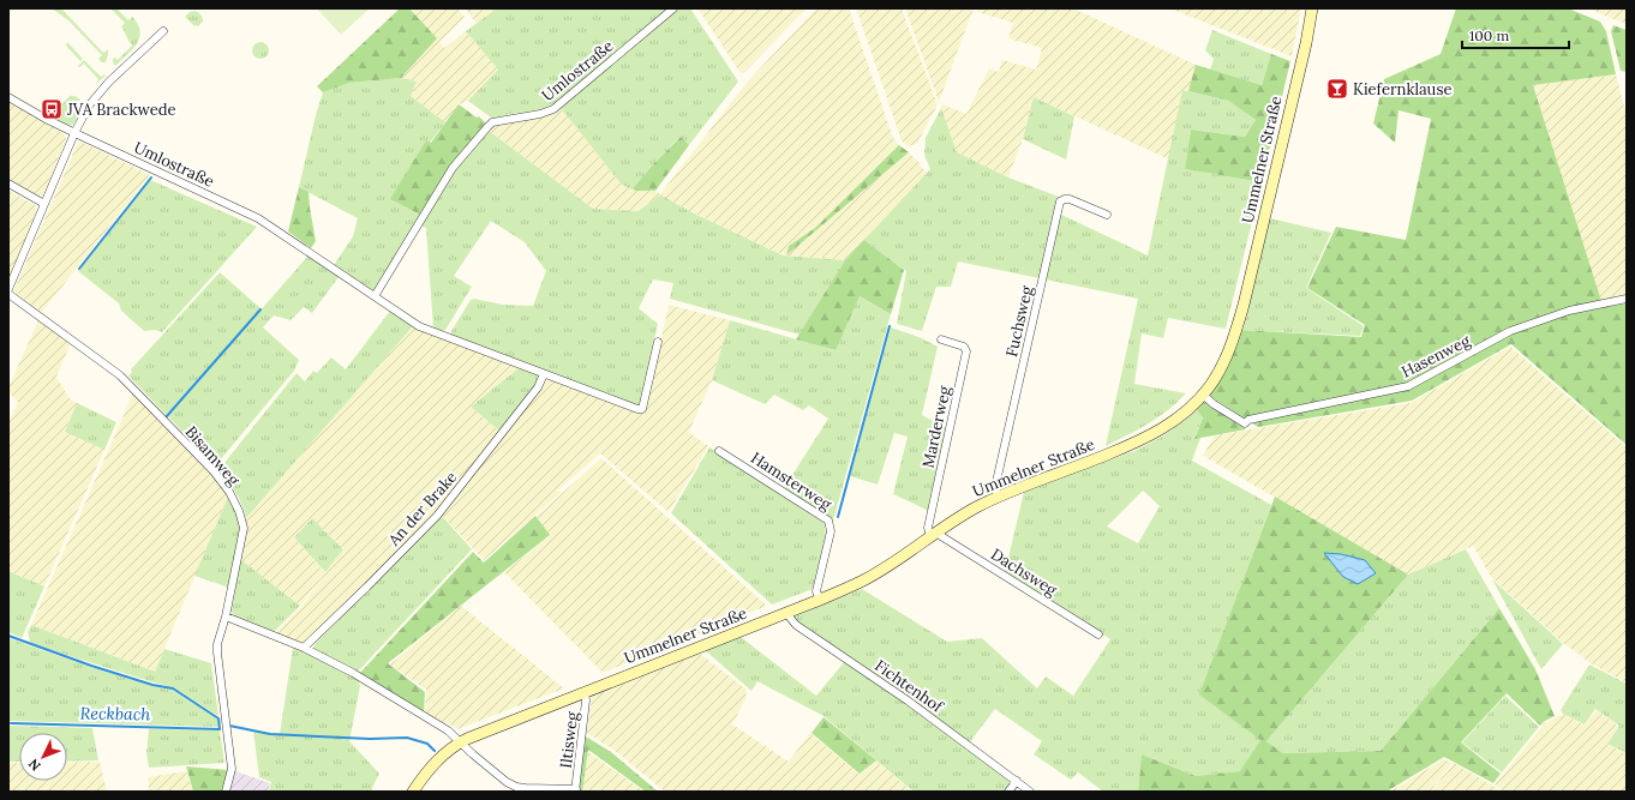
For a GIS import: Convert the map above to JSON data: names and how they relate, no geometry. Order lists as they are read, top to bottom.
{
  "streets": {
    "main road": ["Ummelner Straße"],
    "street": [
      "Umlostraße",
      "Fuchsweg",
      "Hasenweg",
      "Marderweg",
      "Bisamweg",
      "Hamsterweg",
      "An der Brake",
      "Dachsweg",
      "Fichtenhof",
      "Iltisweg"
    ]
  },
  "crossings": [
    ["Umlostraße", "An der Brake"],
    ["Ummelner Straße", "Fuchsweg"],
    ["Ummelner Straße", "Hasenweg"],
    ["Ummelner Straße", "Marderweg"],
    ["Ummelner Straße", "Hamsterweg"],
    ["Ummelner Straße", "Dachsweg"],
    ["Ummelner Straße", "Fichtenhof"],
    ["Ummelner Straße", "Iltisweg"],
    ["Marderweg", "Dachsweg"]
  ],
  "water": ["Reckbach"],
  "places": {
    "bar": ["Kiefernklause"],
    "bus stop": ["JVA Brackwede"]
  },
  "scale_bar": "100 m",
  "north": "bottom left"
}
